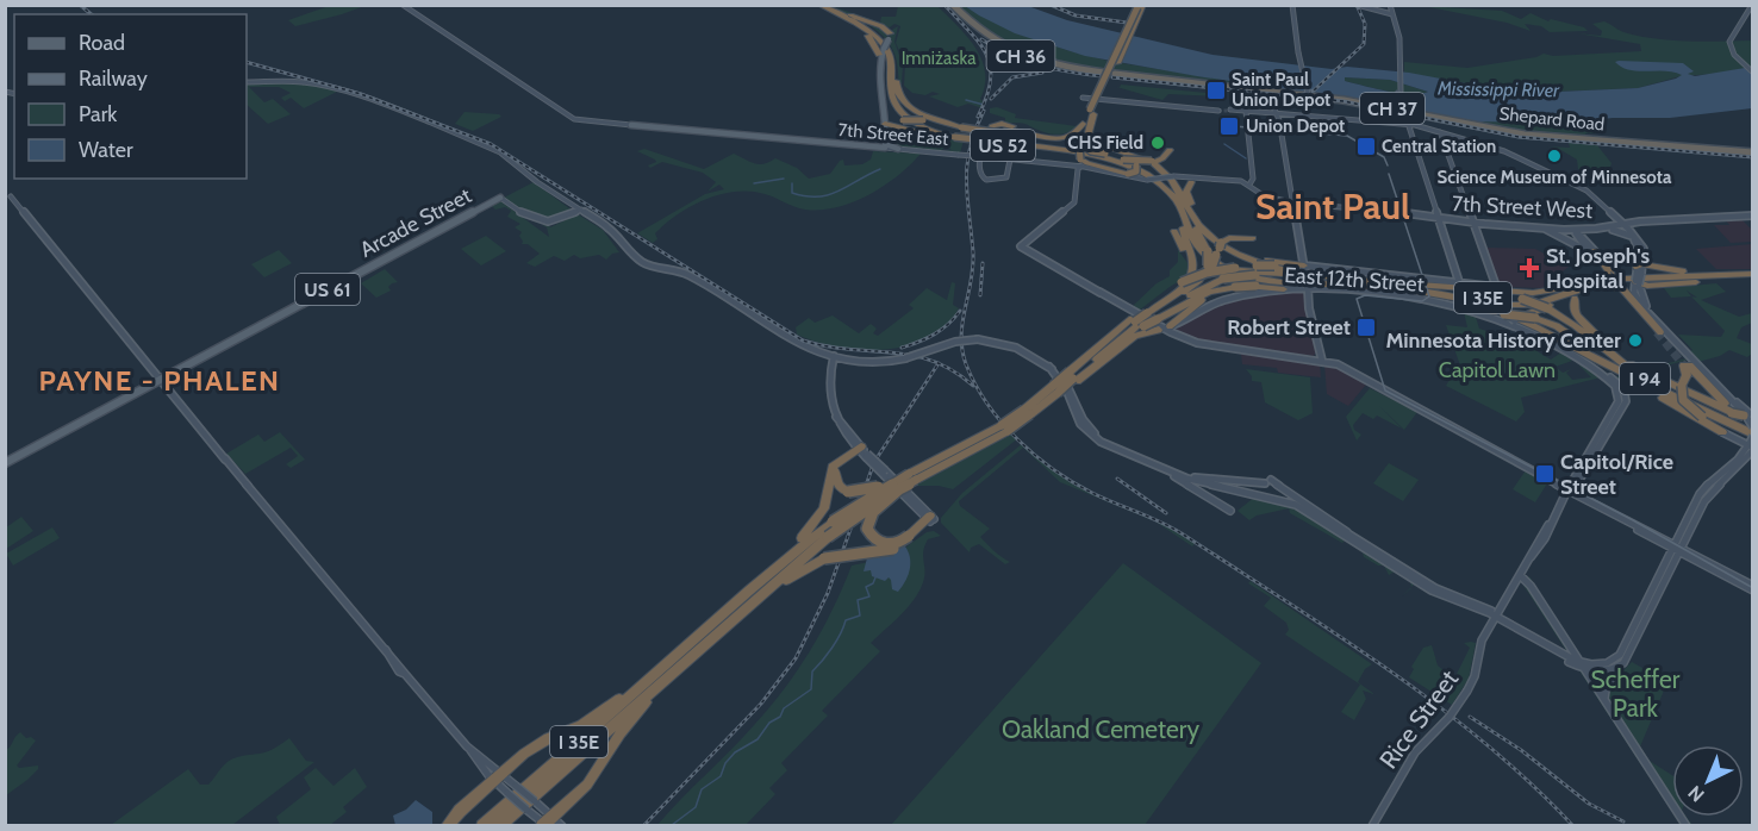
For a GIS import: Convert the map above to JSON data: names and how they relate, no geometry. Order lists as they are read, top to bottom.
{
  "streets": {
    "highway": [
      "CH 36",
      "CH 37",
      "Shepard Road",
      "US 52",
      "I 35E",
      "I 94"
    ],
    "main road": [
      "7th Street East",
      "7th Street West",
      "Arcade Street",
      "East 12th Street",
      "US 61",
      "Rice Street"
    ]
  },
  "crossings": [
    ["CH 37", "Shepard Road"],
    ["7th Street East", "7th Street West"],
    ["Arcade Street", "US 61"],
    ["East 12th Street", "I 35E"],
    ["East 12th Street", "I 94"],
    ["East 12th Street", "Rice Street"],
    ["I 35E", "I 94"],
    ["I 94", "Rice Street"]
  ],
  "districts": ["Saint Paul", "PAYNE - PHALEN"],
  "water": ["Mississippi River"],
  "parks": [
    "Imniżaska",
    "Capitol Lawn",
    "Scheffer Park",
    "Oakland Cemetery"
  ],
  "places": {
    "transit": [
      "Saint Paul Union Depot",
      "Union Depot",
      "Central Station",
      "Robert Street",
      "Capitol/Rice Street"
    ],
    "other": ["CHS Field", "Science Museum of Minnesota", "Minnesota History Center"],
    "health": ["St. Joseph's Hospital"]
  },
  "legend": [
    "Road",
    "Railway",
    "Park",
    "Water"
  ],
  "north": "bottom left"
}
